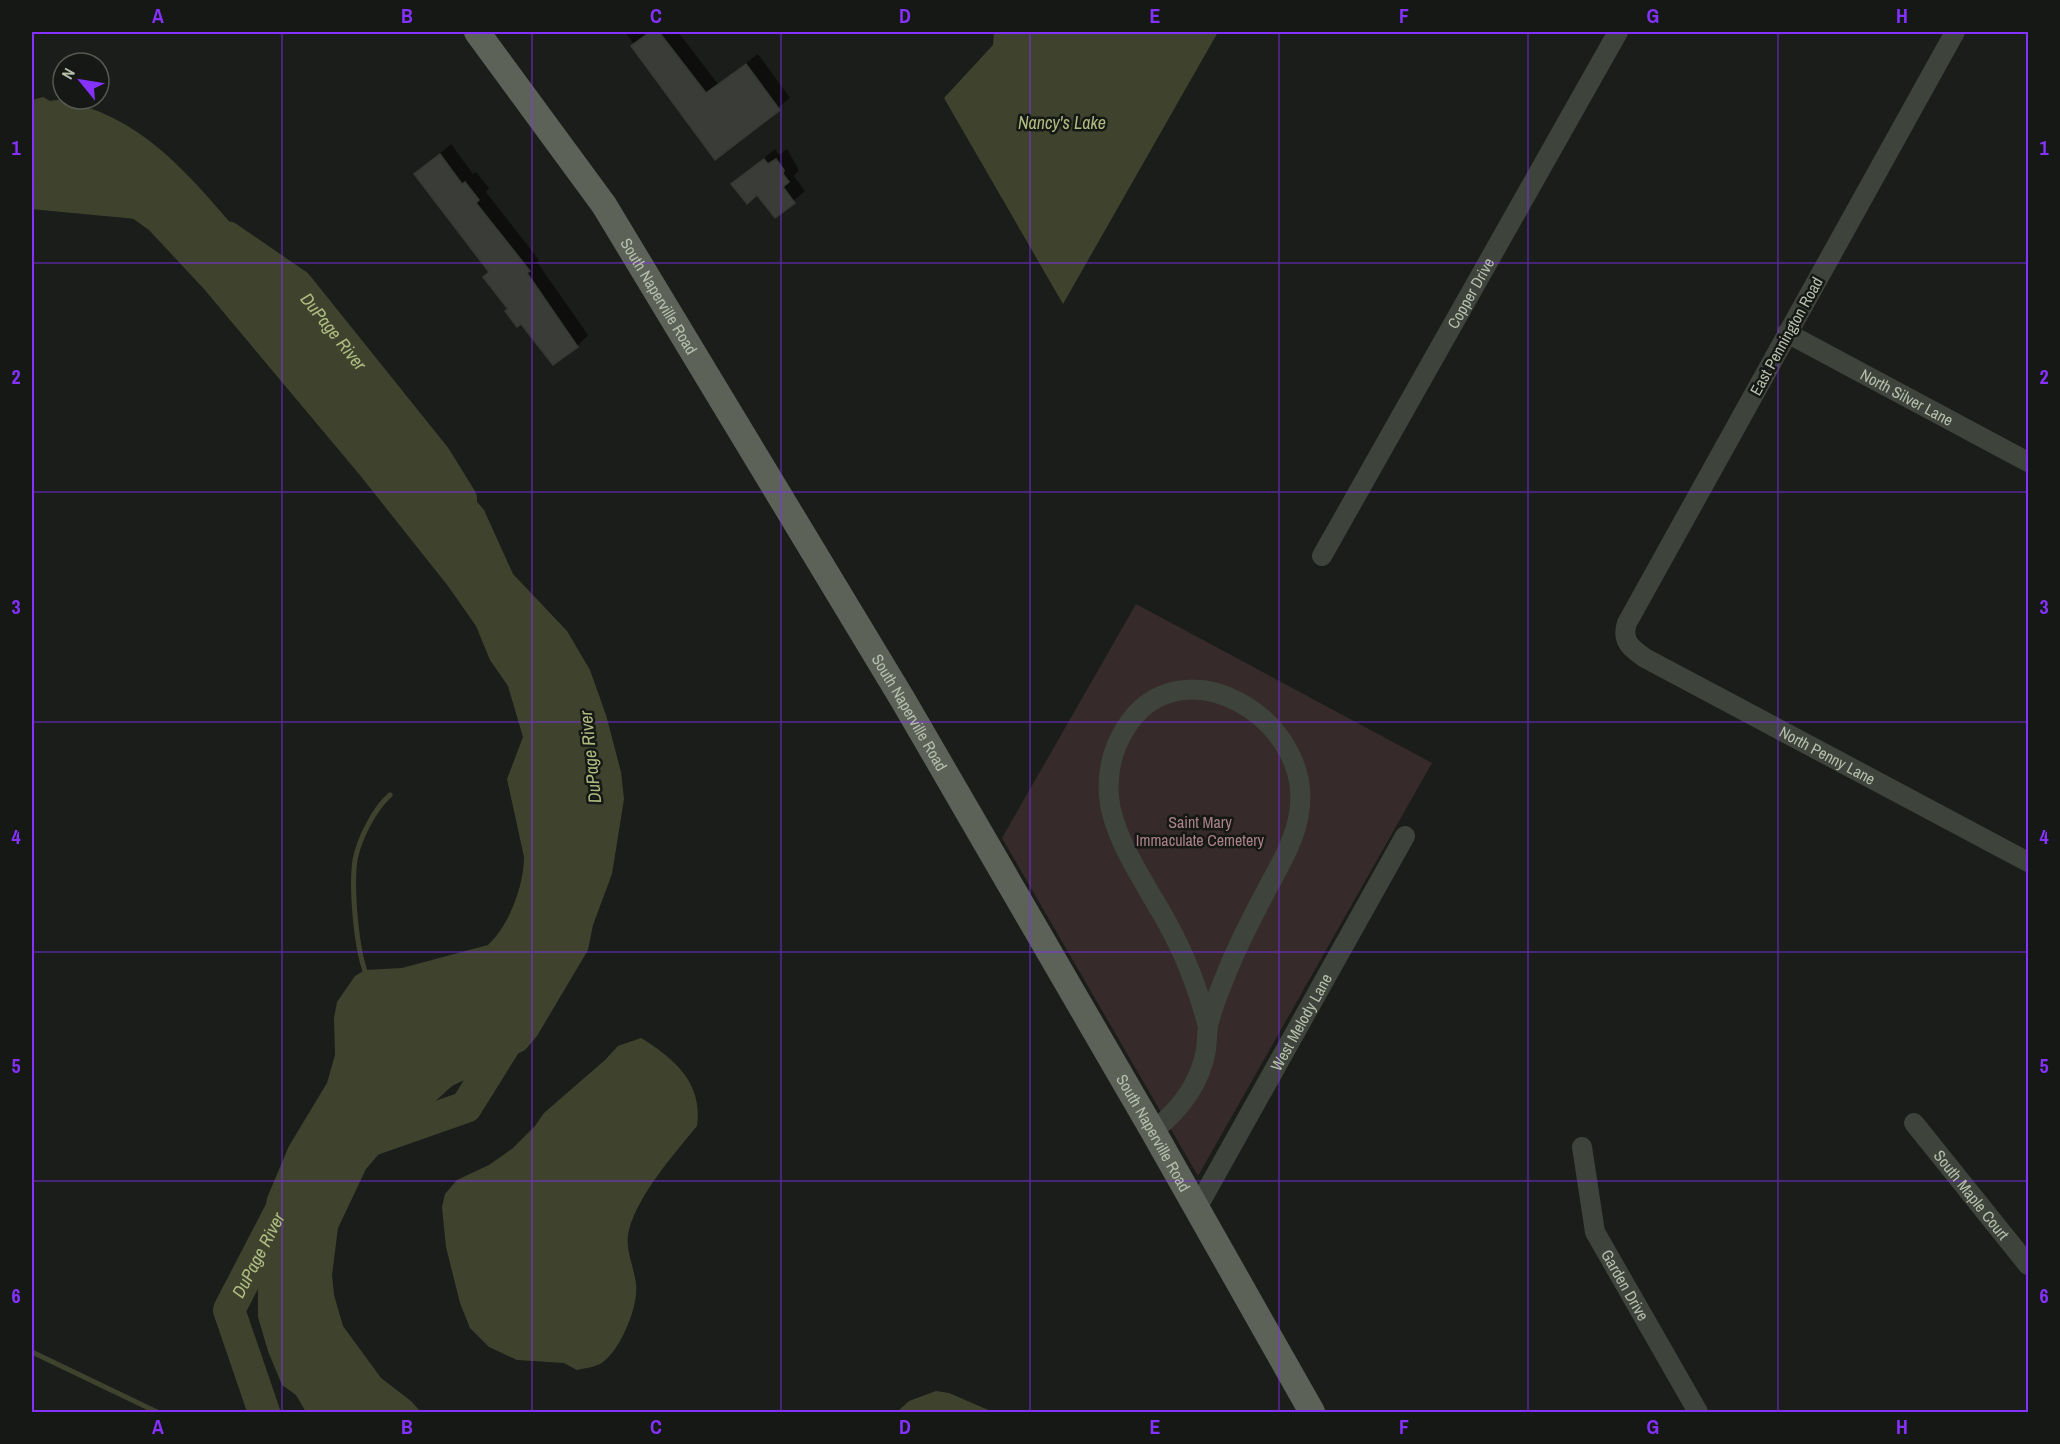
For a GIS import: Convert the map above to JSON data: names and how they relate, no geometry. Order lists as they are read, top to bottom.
{
  "streets": {
    "main road": ["South Naperville Road"],
    "street": [
      "Copper Drive",
      "East Pennington Road",
      "North Silver Lane",
      "North Penny Lane",
      "West Melody Lane",
      "South Maple Court",
      "Garden Drive"
    ]
  },
  "crossings": [
    ["South Naperville Road", "West Melody Lane"],
    ["East Pennington Road", "North Silver Lane"],
    ["East Pennington Road", "North Penny Lane"]
  ],
  "water": ["Nancy's Lake", "DuPage River"],
  "parks": ["Saint Mary Immaculate Cemetery"],
  "north": "top left",
  "grid": {
    "columns": [
      "A",
      "B",
      "C",
      "D",
      "E",
      "F",
      "G",
      "H"
    ],
    "rows": [
      "1",
      "2",
      "3",
      "4",
      "5",
      "6"
    ]
  }
}
